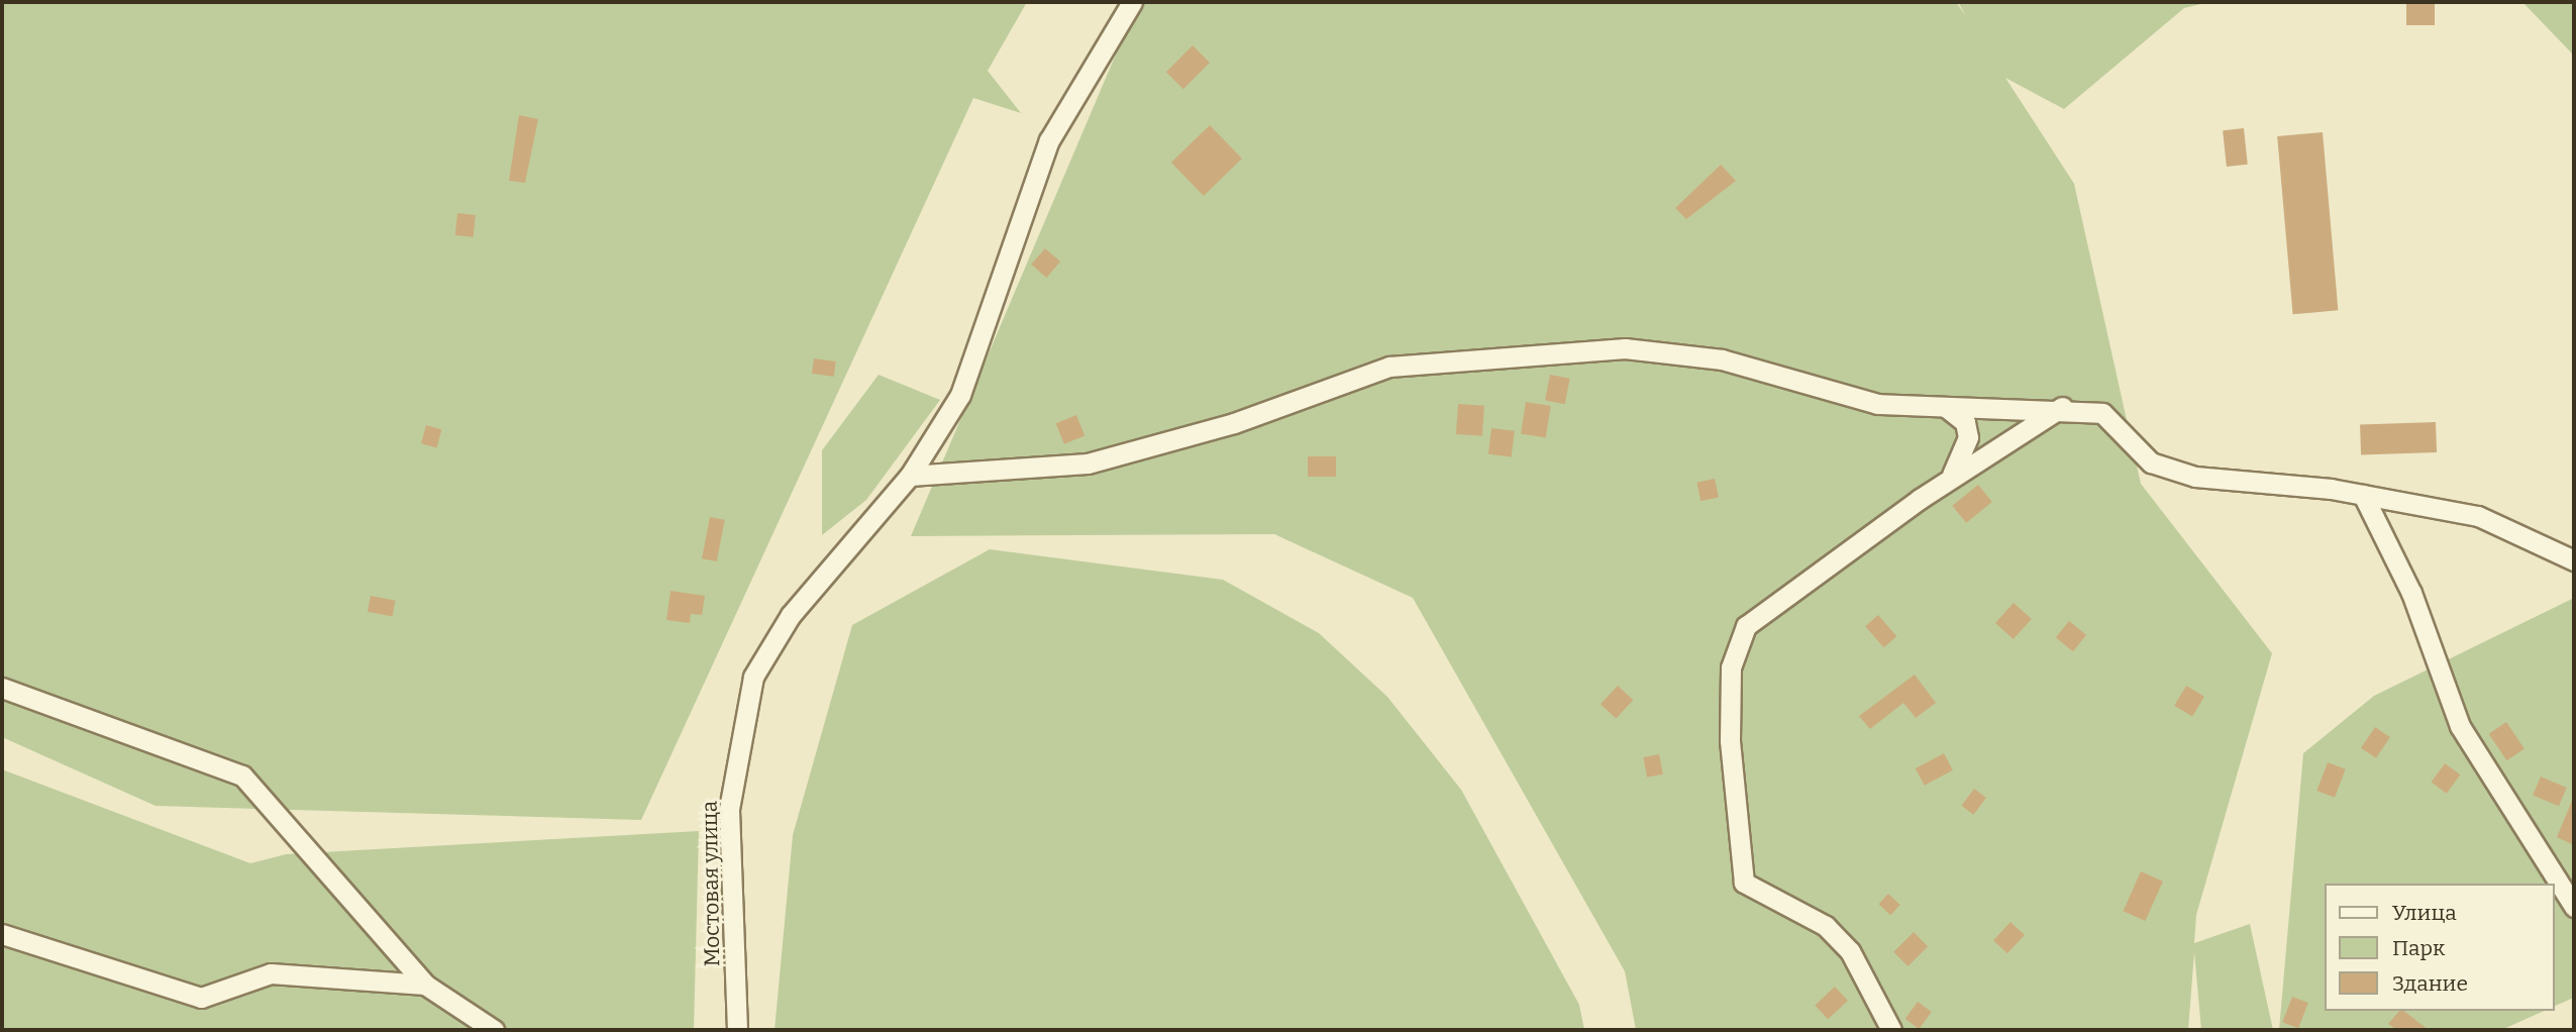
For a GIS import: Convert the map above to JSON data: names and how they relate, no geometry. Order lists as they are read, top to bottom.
{
  "streets": {
    "street": ["Мостовая улица"]
  },
  "legend": ["Улица", "Парк", "Здание"]
}
